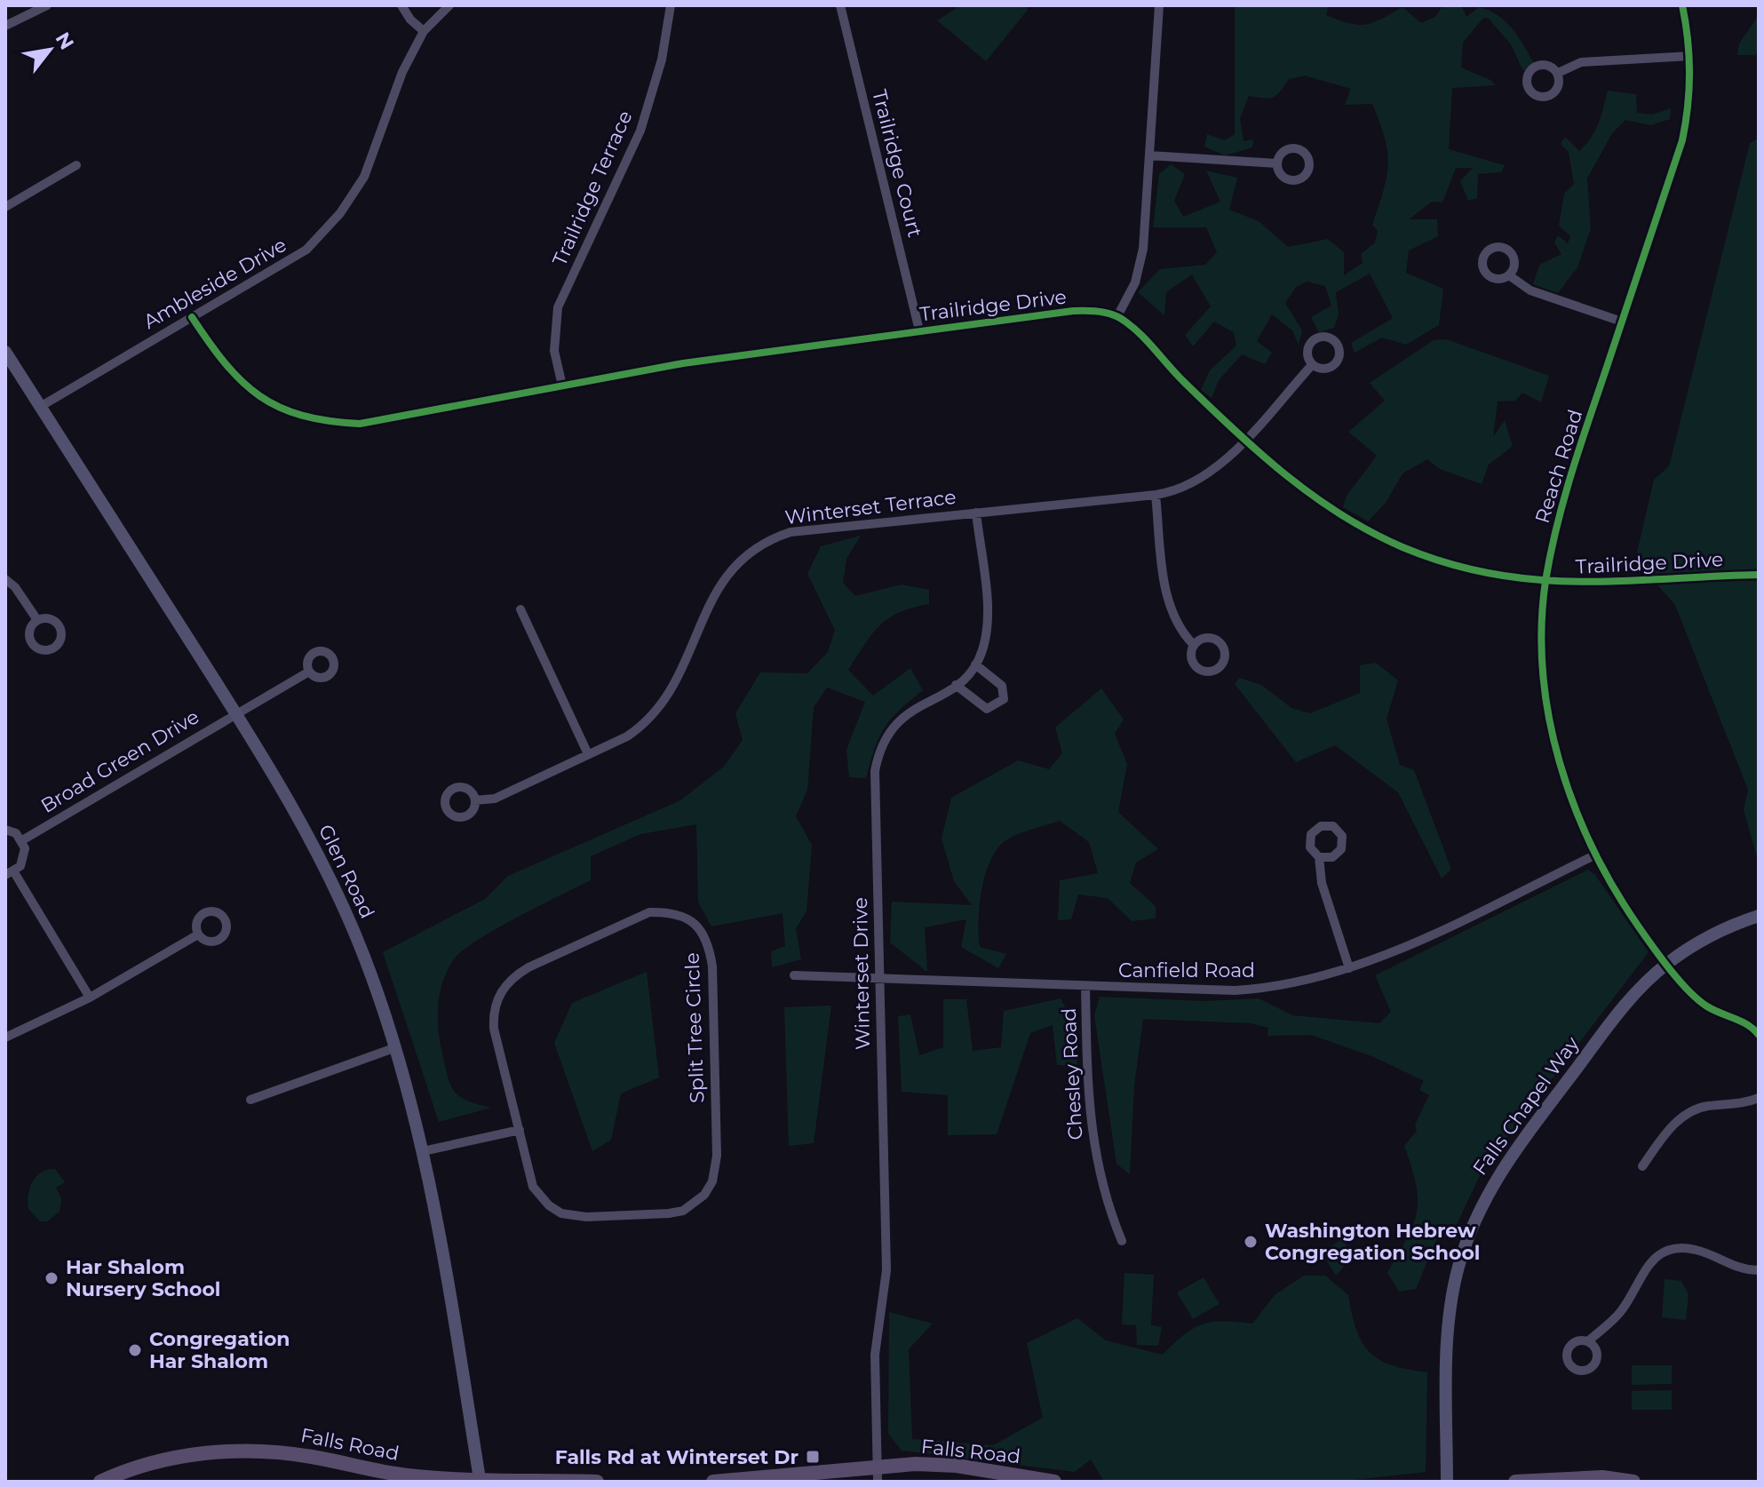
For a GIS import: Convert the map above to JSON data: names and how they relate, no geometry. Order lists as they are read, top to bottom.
{
  "streets": {
    "main road": ["Glen Road", "Falls Chapel Way", "Falls Road"],
    "street": [
      "Trailridge Court",
      "Trailridge Terrace",
      "Ambleside Drive",
      "Trailridge Drive",
      "Reach Road",
      "Winterset Terrace",
      "Broad Green Drive",
      "Canfield Road",
      "Winterset Drive",
      "Split Tree Circle",
      "Chesley Road"
    ]
  },
  "crossings": [
    ["Trailridge Court", "Trailridge Drive"],
    ["Trailridge Terrace", "Trailridge Drive"],
    ["Ambleside Drive", "Trailridge Drive"],
    ["Ambleside Drive", "Glen Road"],
    ["Trailridge Drive", "Reach Road"],
    ["Trailridge Drive", "Winterset Terrace"],
    ["Reach Road", "Canfield Road"],
    ["Reach Road", "Falls Chapel Way"],
    ["Winterset Terrace", "Winterset Drive"],
    ["Broad Green Drive", "Glen Road"],
    ["Glen Road", "Falls Road"],
    ["Canfield Road", "Winterset Drive"],
    ["Canfield Road", "Chesley Road"],
    ["Winterset Drive", "Falls Road"]
  ],
  "places": {
    "other": ["Washington Hebrew Congregation School", "Har Shalom Nursery School", "Congregation Har Shalom"],
    "transit": ["Falls Rd at Winterset Dr"]
  },
  "north": "top right"
}
